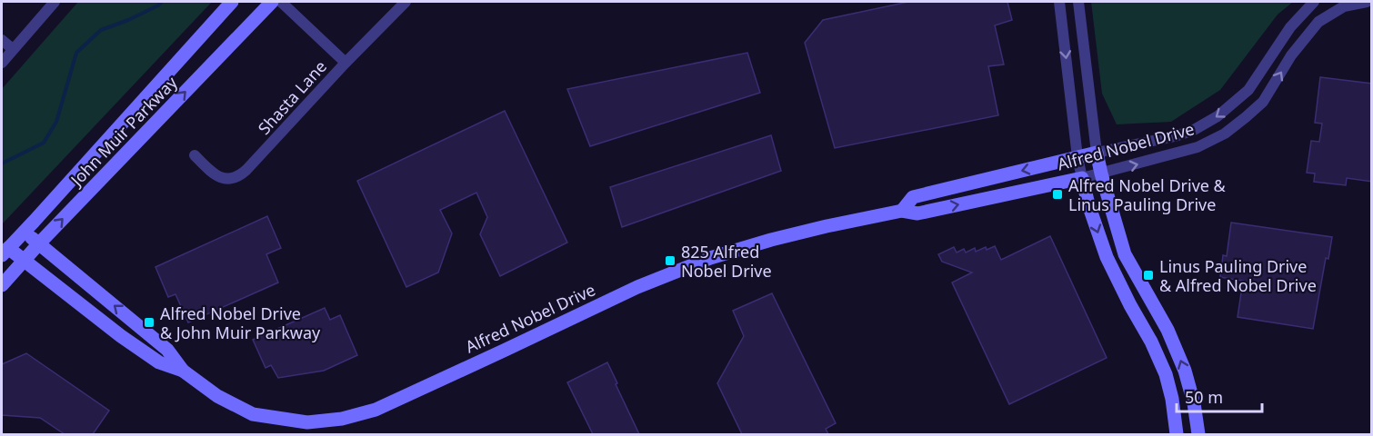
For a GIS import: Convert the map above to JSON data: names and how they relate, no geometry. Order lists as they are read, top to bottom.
{
  "streets": {
    "street": ["Shasta Lane", "John Muir Parkway", "Alfred Nobel Drive"]
  },
  "crossings": [
    ["John Muir Parkway", "Alfred Nobel Drive"]
  ],
  "places": {
    "transit": [
      "Alfred Nobel Drive & Linus Pauling Drive",
      "825 Alfred Nobel Drive",
      "Linus Pauling Drive & Alfred Nobel Drive",
      "Alfred Nobel Drive & John Muir Parkway"
    ]
  },
  "scale_bar": "50 m"
}
